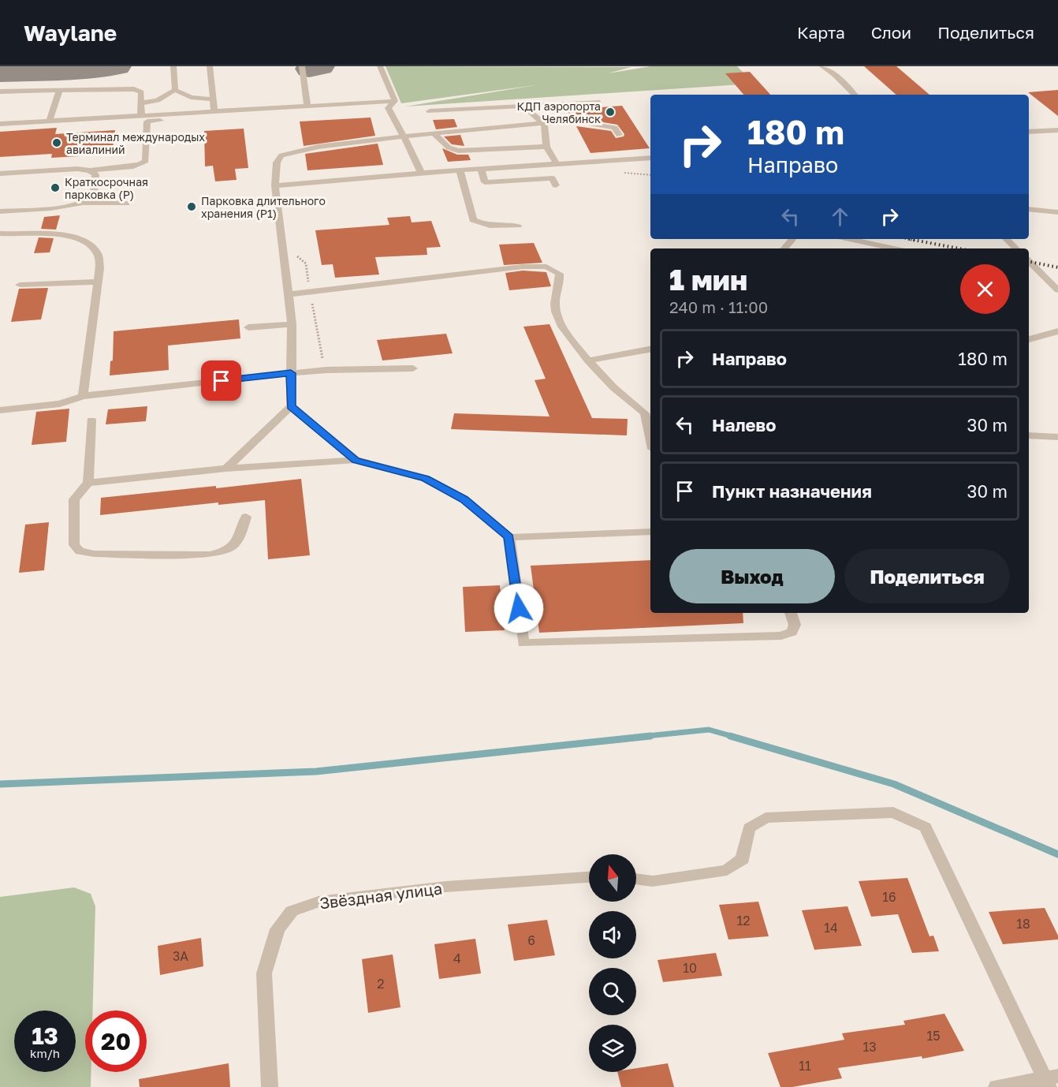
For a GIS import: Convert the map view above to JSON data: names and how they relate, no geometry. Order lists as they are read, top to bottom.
{
  "streets": {
    "street": ["Звёздная улица"]
  },
  "places": [
    "КДП аэропорта Челябинск",
    "Терминал международых авиалиний",
    "Краткосрочная парковка (P)",
    "Парковка длительного хранения (P1)"
  ],
  "house_numbers": [
    "16",
    "12",
    "18",
    "14",
    "6",
    "3А",
    "4",
    "10",
    "2",
    "15",
    "13",
    "11"
  ],
  "north": "top",
  "page": {
    "header": "Waylane",
    "nav": ["Карта", "Слои", "Поделиться"],
    "turn": ["180 m", "Направо"],
    "heading": ["1 мин", "240 m · 11:00"],
    "list": [
      {
        "name": "Направо",
        "value": "180 m"
      },
      {
        "name": "Налево",
        "value": "30 m"
      },
      {
        "name": "Пункт назначения",
        "value": "30 m"
      }
    ],
    "buttons": ["Выход", "Поделиться"],
    "speed": "13 km/h",
    "limit": "20"
  }
}
